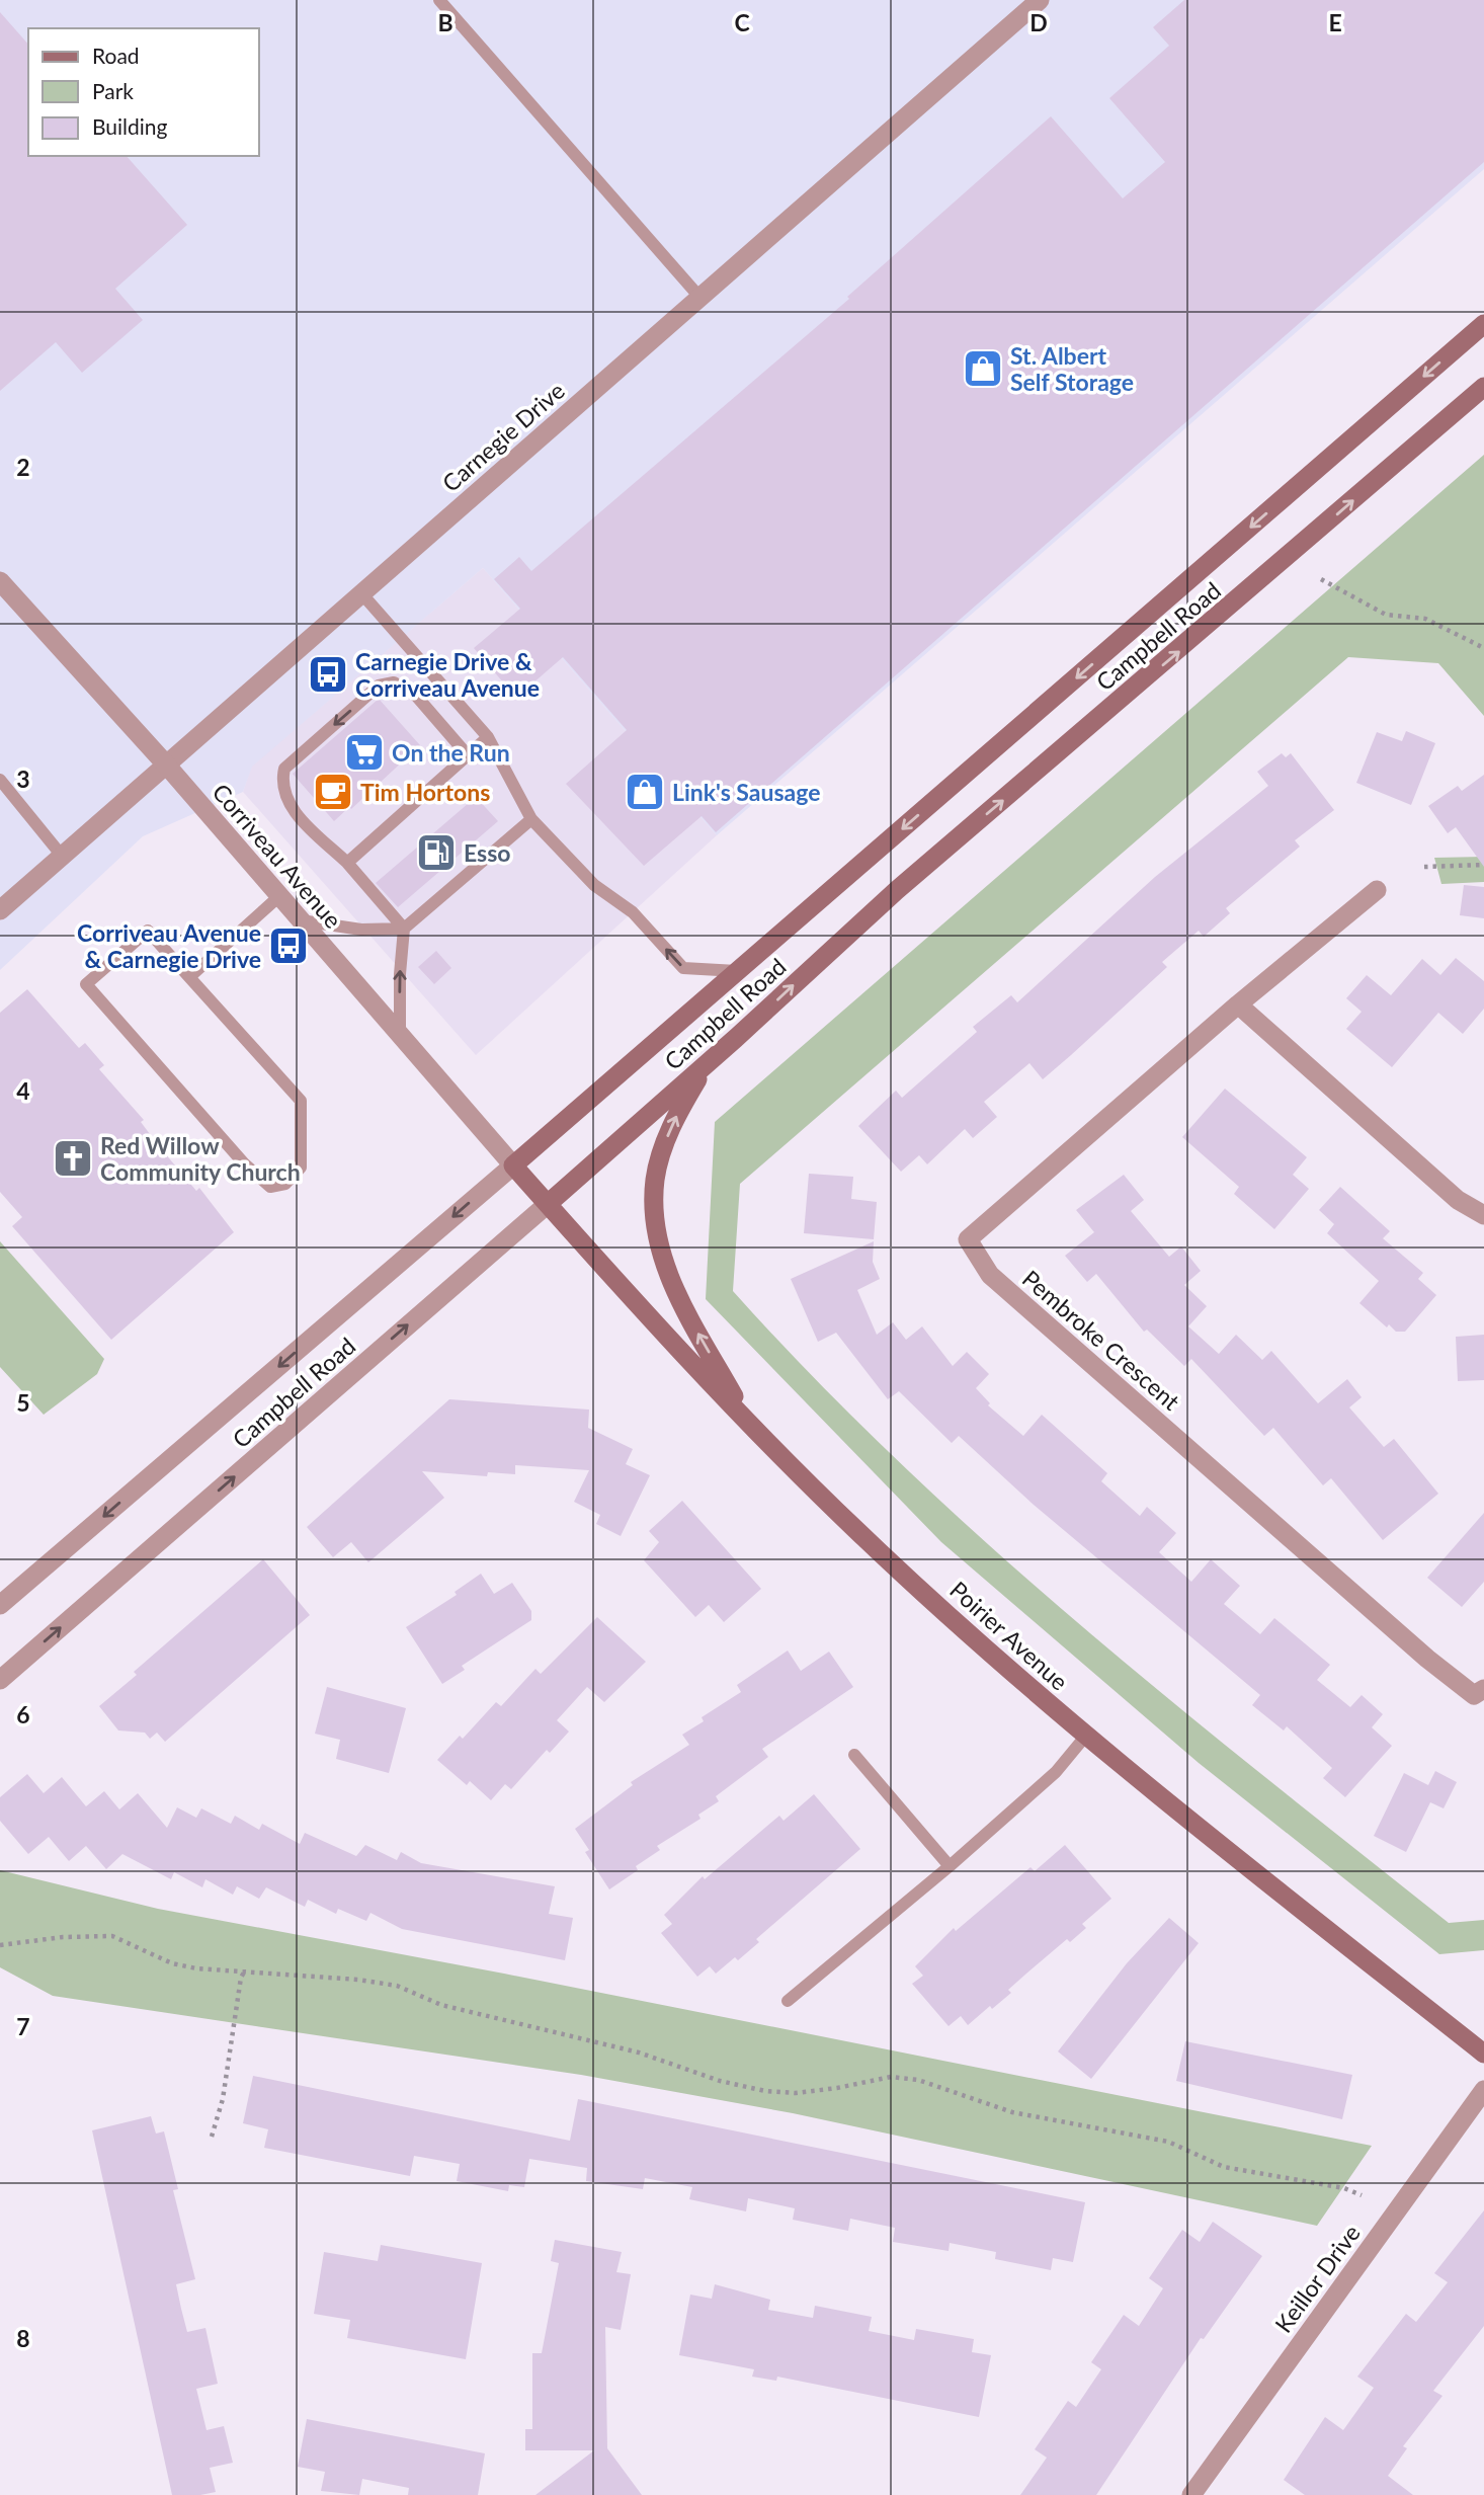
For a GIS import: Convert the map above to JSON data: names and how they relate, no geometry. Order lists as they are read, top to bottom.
{
  "streets": {
    "main road": ["Campbell Road", "Poirier Avenue"],
    "street": [
      "Carnegie Drive",
      "Corriveau Avenue",
      "Pembroke Crescent",
      "Keillor Drive"
    ]
  },
  "crossings": [
    ["Carnegie Drive", "Corriveau Avenue"],
    ["Campbell Road", "Corriveau Avenue"],
    ["Campbell Road", "Poirier Avenue"],
    ["Corriveau Avenue", "Poirier Avenue"]
  ],
  "places": {
    "shop": ["St. Albert Self Storage", "Link's Sausage"],
    "bus stop": ["Carnegie Drive & Corriveau Avenue", "Corriveau Avenue & Carnegie Drive"],
    "supermarket": ["On the Run"],
    "cafe": ["Tim Hortons"],
    "fuel station": ["Esso"],
    "church": ["Red Willow Community Church"]
  },
  "legend": ["Road", "Park", "Building"],
  "grid": {
    "columns": [
      "B",
      "C",
      "D",
      "E"
    ],
    "rows": [
      "2",
      "3",
      "4",
      "5",
      "6",
      "7",
      "8"
    ]
  }
}
